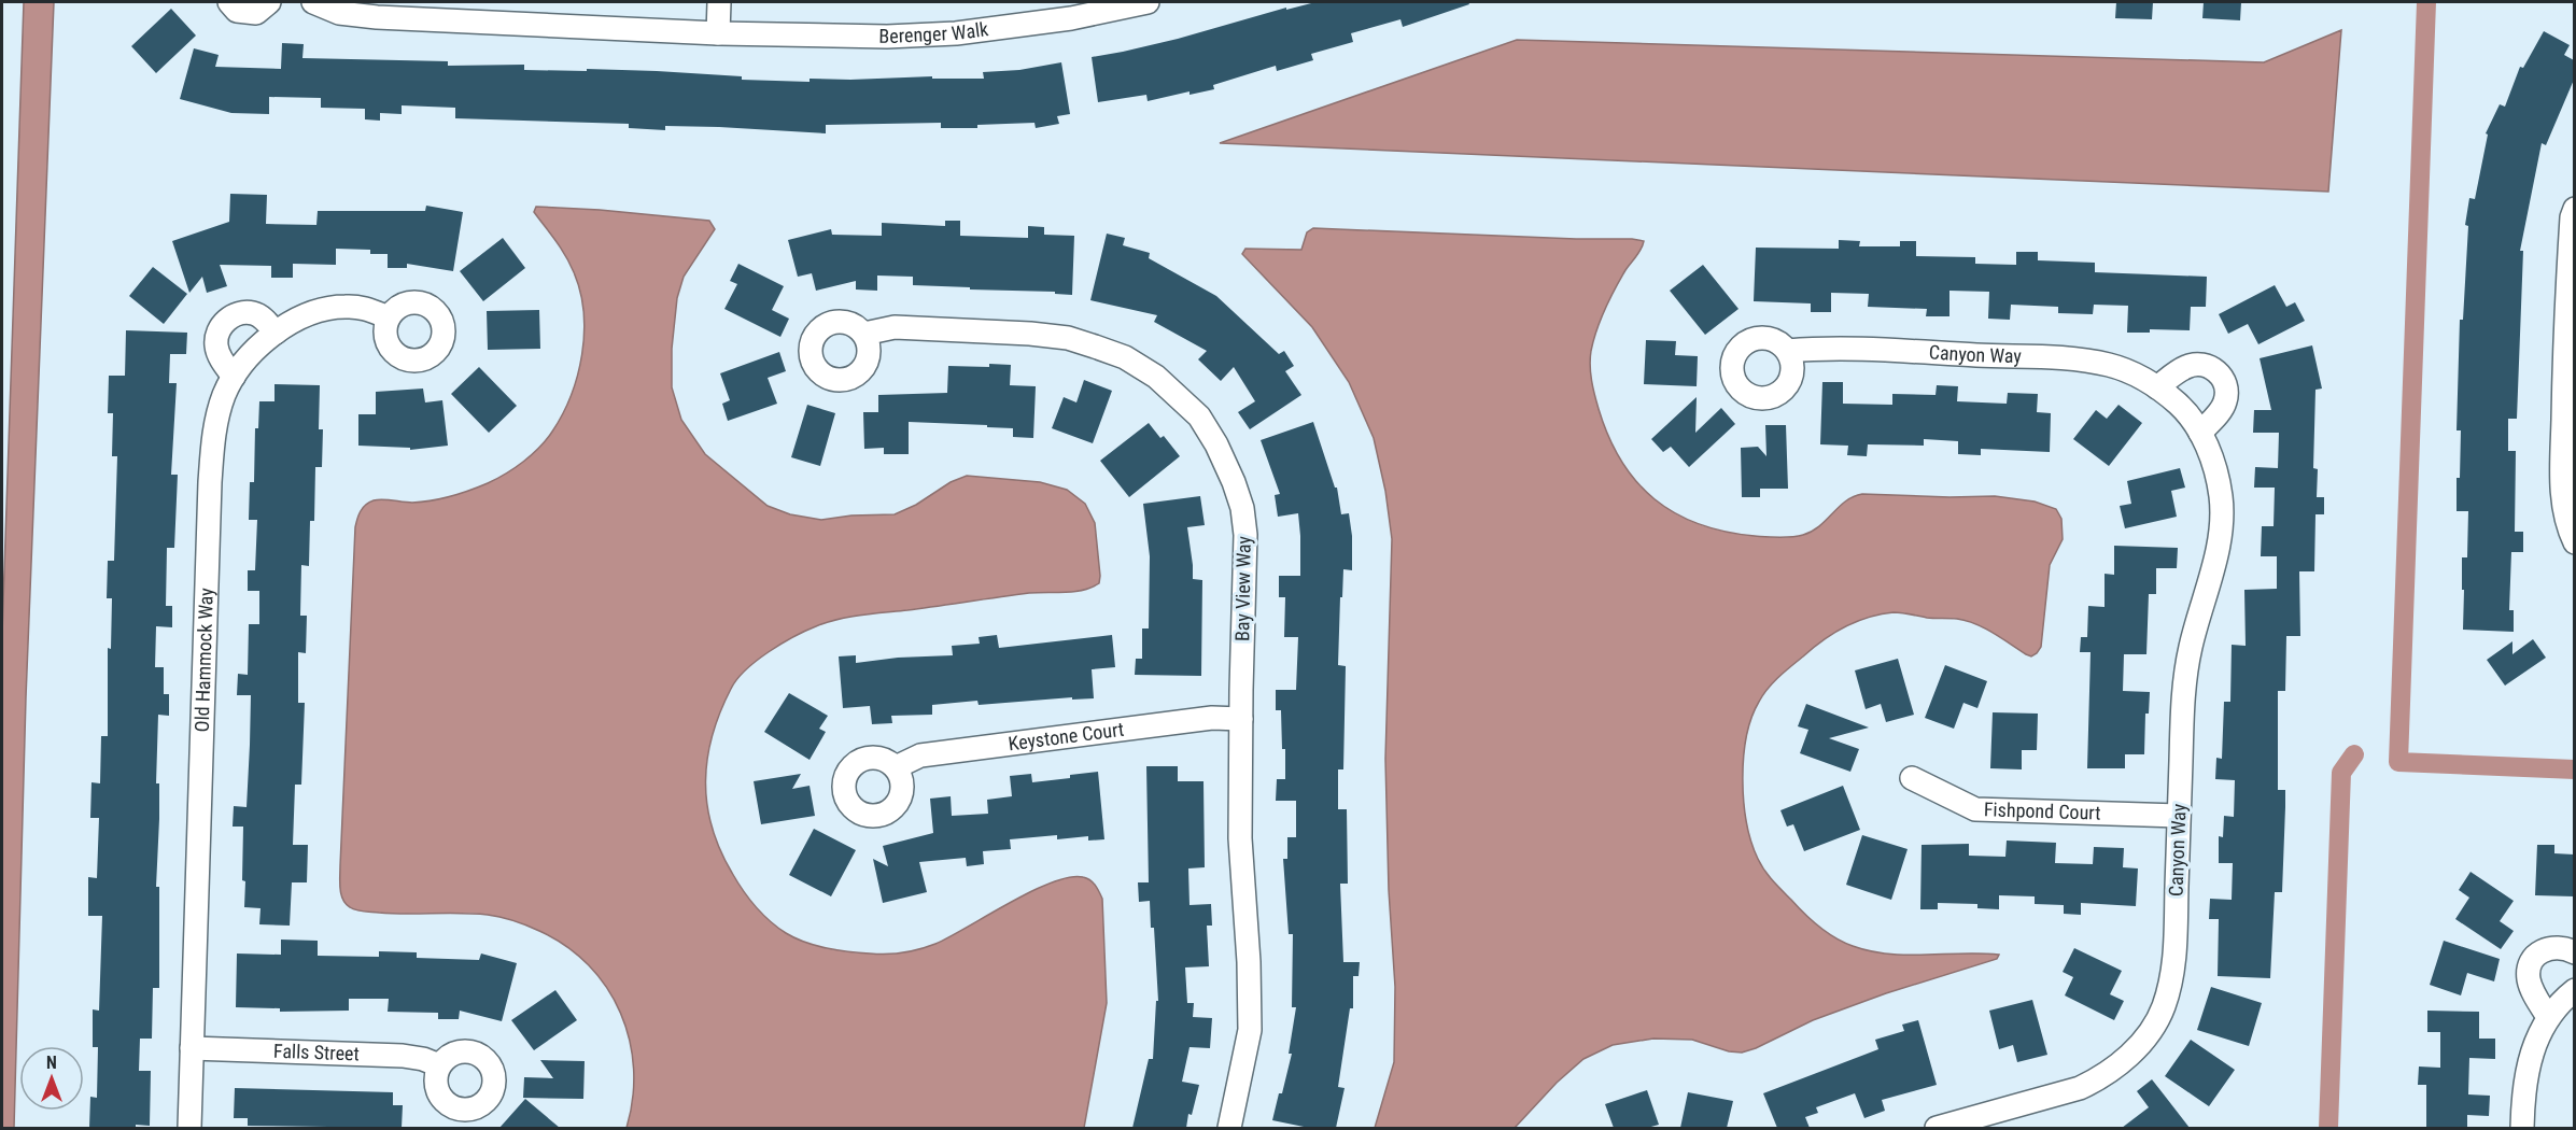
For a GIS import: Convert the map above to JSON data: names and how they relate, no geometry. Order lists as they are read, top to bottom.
{
  "streets": {
    "street": [
      "Berenger Walk",
      "Canyon Way",
      "Bay View Way",
      "Old Hammock Way",
      "Keystone Court",
      "Fishpond Court",
      "Falls Street"
    ]
  },
  "crossings": [
    ["Canyon Way", "Fishpond Court"],
    ["Bay View Way", "Keystone Court"],
    ["Old Hammock Way", "Falls Street"]
  ],
  "north": "top"
}
